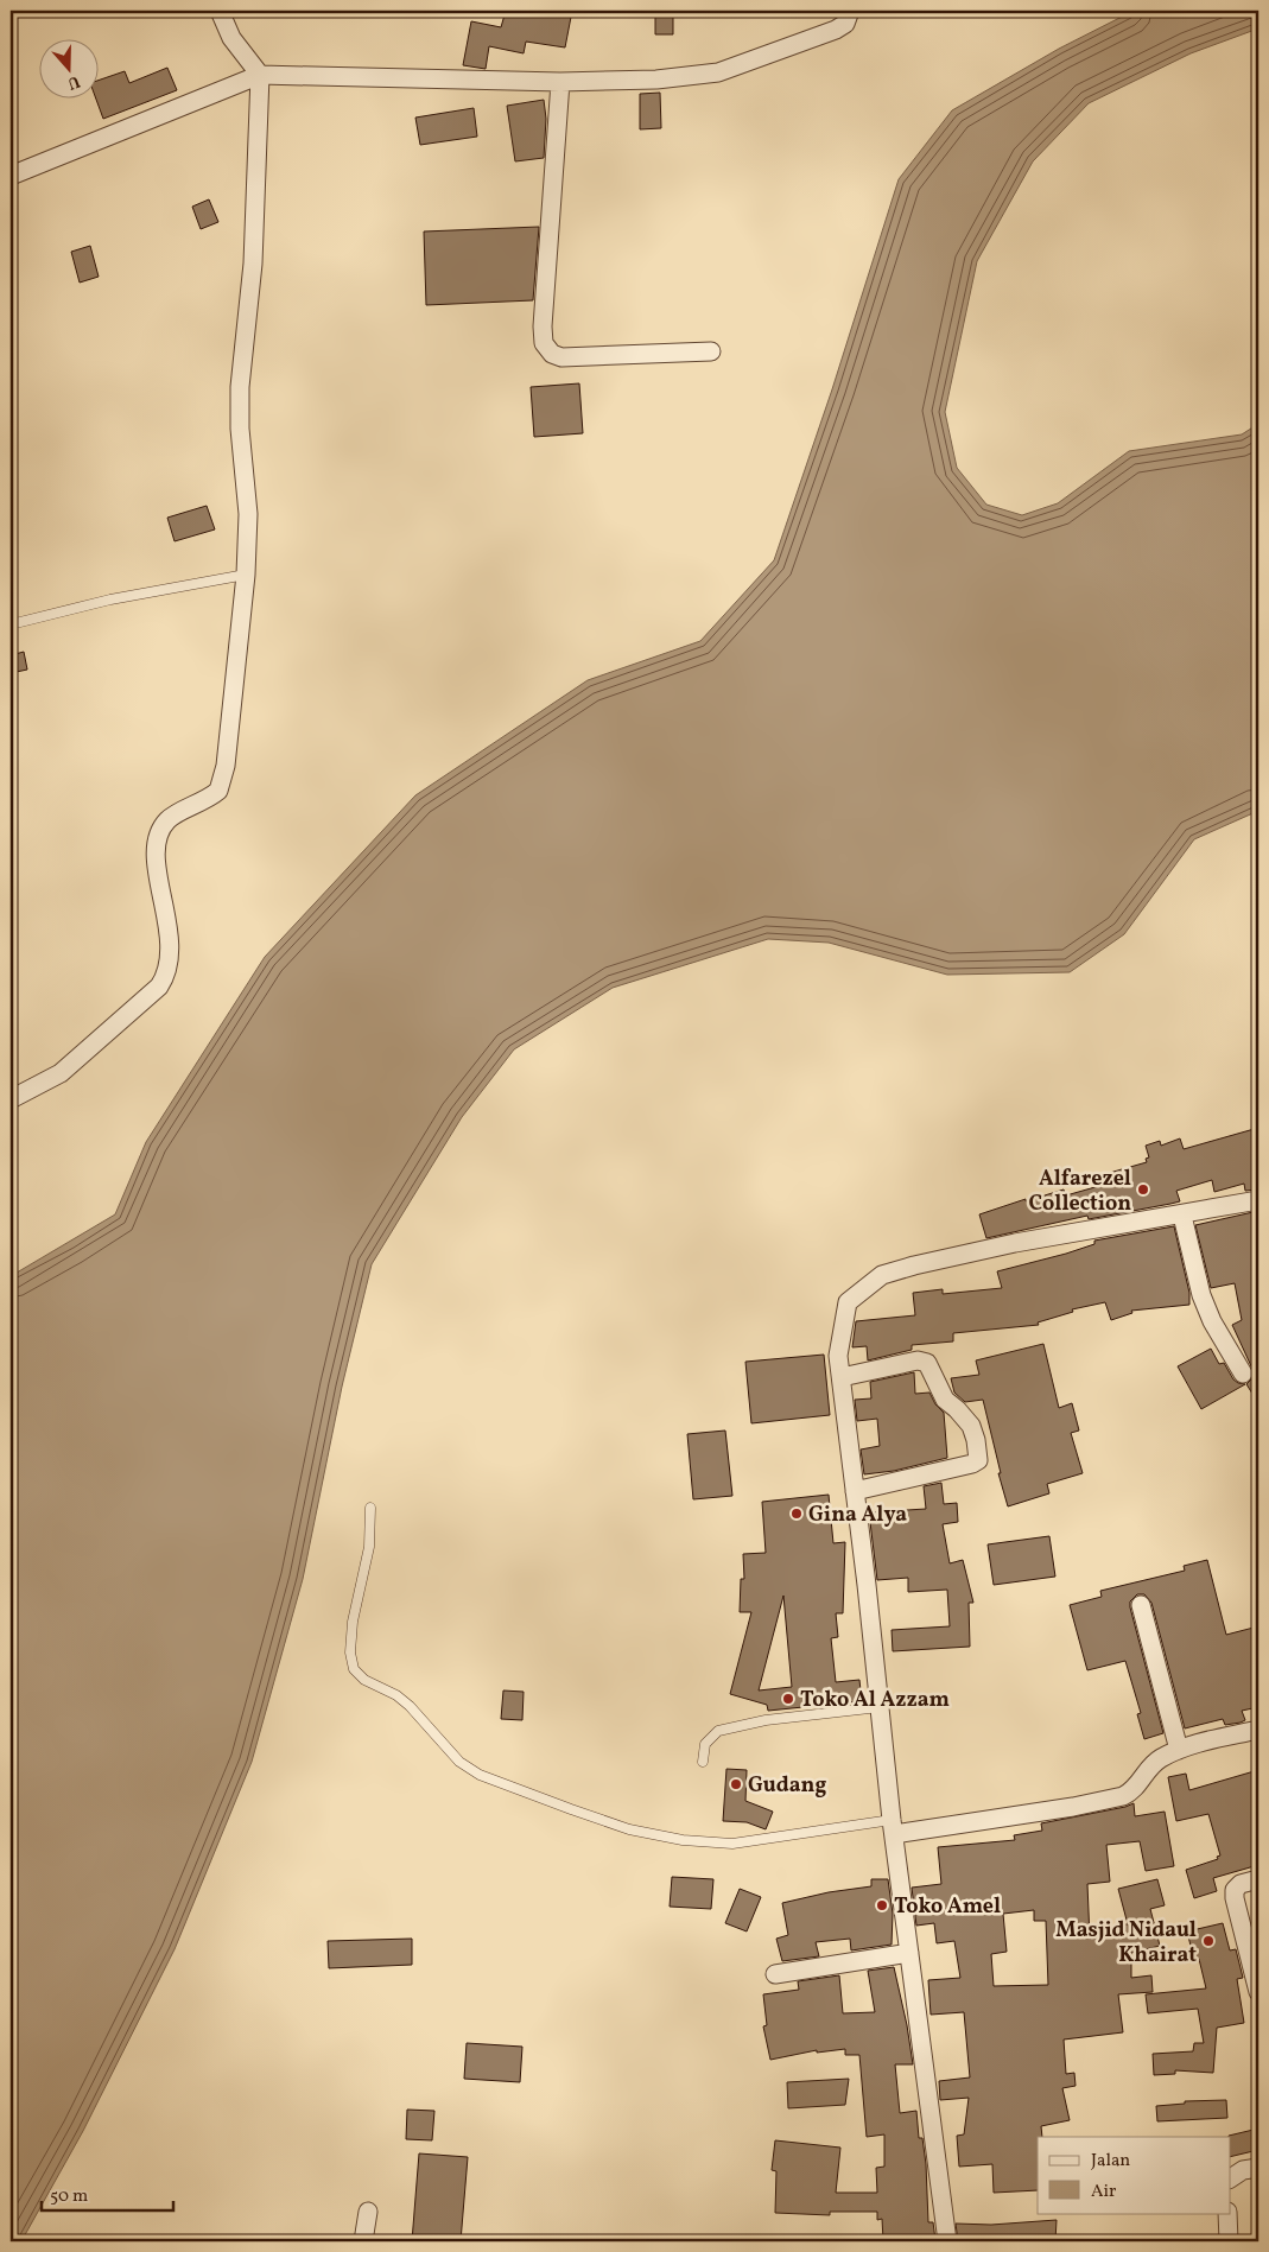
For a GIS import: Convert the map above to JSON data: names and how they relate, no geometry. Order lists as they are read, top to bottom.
{
  "places": [
    "Alfarezel Collection",
    "Gina Alya",
    "Toko Al Azzam",
    "Gudang",
    "Toko Amel",
    "Masjid Nidaul Khairat"
  ],
  "legend": ["Jalan", "Air"],
  "scale_bar": "50 m",
  "north": "bottom"
}
